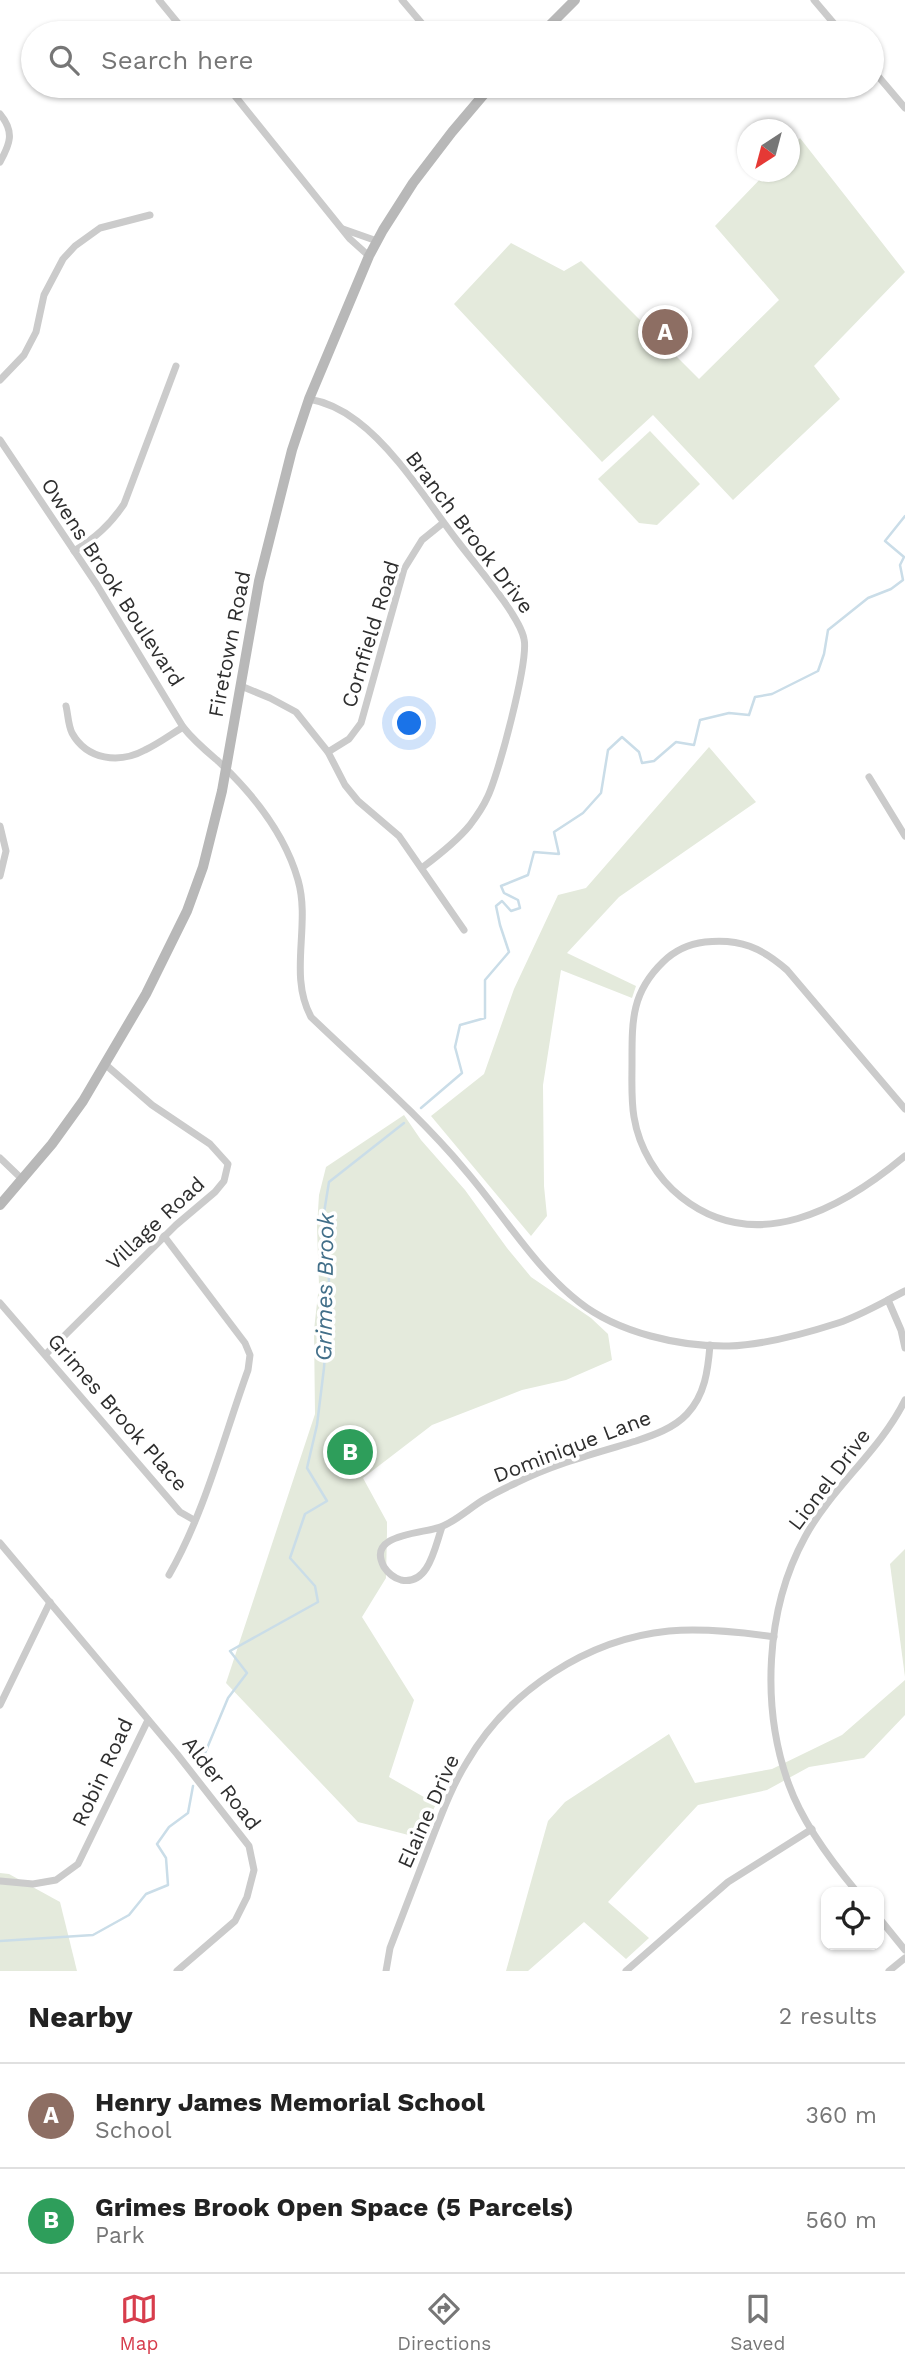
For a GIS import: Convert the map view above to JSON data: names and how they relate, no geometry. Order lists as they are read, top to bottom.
{
  "streets": {
    "street": [
      "Branch Brook Drive",
      "Owens Brook Boulevard",
      "Cornfield Road",
      "Firetown Road",
      "Village Road",
      "Grimes Brook Place",
      "Dominique Lane",
      "Lionel Drive",
      "Robin Road",
      "Alder Road",
      "Elaine Drive"
    ]
  },
  "crossings": [
    ["Branch Brook Drive", "Cornfield Road"],
    ["Branch Brook Drive", "Firetown Road"],
    ["Owens Brook Boulevard", "Firetown Road"],
    ["Owens Brook Boulevard", "Dominique Lane"],
    ["Firetown Road", "Village Road"],
    ["Village Road", "Grimes Brook Place"],
    ["Lionel Drive", "Elaine Drive"],
    ["Robin Road", "Alder Road"]
  ],
  "water": ["Grimes Brook"],
  "north": "bottom left",
  "page": {
    "search": "Search here",
    "pins": ["A", "B"],
    "heading": ["Nearby", "2 results"],
    "list": [
      {
        "mark": "A",
        "name": "Henry James Memorial School",
        "note": "School",
        "value": "360 m"
      },
      {
        "mark": "B",
        "name": "Grimes Brook Open Space (5 Parcels)",
        "note": "Park",
        "value": "560 m"
      }
    ],
    "nav": ["Map", "Directions", "Saved"]
  }
}
